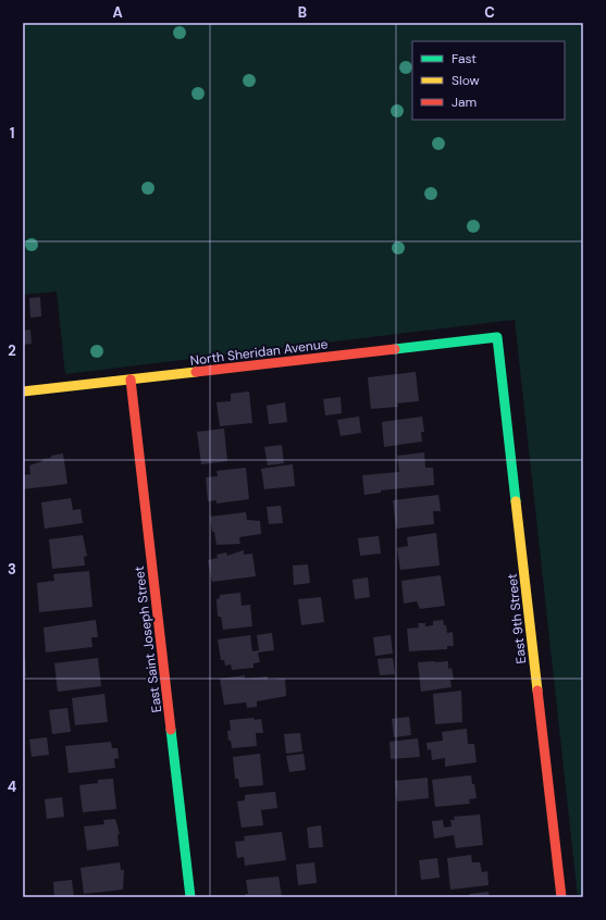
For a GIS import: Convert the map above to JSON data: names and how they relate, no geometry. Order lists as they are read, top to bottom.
{
  "streets": {
    "street": ["North Sheridan Avenue", "East 9th Street", "East Saint Joseph Street"]
  },
  "crossings": [
    ["North Sheridan Avenue", "East 9th Street"],
    ["North Sheridan Avenue", "East Saint Joseph Street"]
  ],
  "legend": ["Fast", "Slow", "Jam"],
  "grid": {
    "columns": ["A", "B", "C"],
    "rows": [
      "1",
      "2",
      "3",
      "4"
    ]
  }
}
